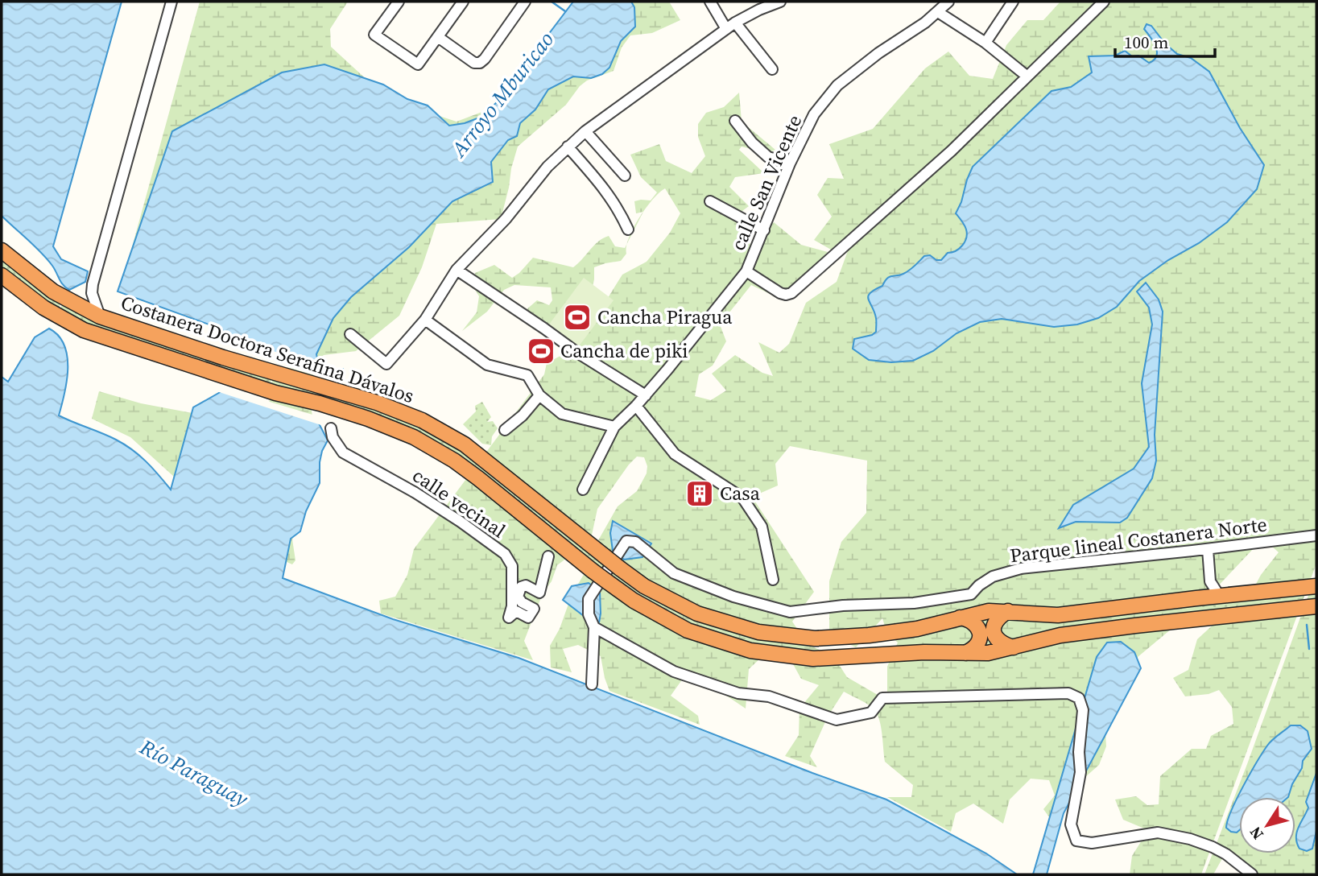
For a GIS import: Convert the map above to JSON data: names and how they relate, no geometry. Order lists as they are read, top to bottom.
{
  "streets": {
    "highway": ["Costanera Doctora Serafina Dávalos"],
    "street": ["calle San Vicente", "calle vecinal", "Parque lineal Costanera Norte"]
  },
  "water": ["Arroyo Mburicao", "Río Paraguay"],
  "places": {
    "sports": ["Cancha Piragua", "Cancha de piki"],
    "building": ["Casa"]
  },
  "scale_bar": "100 m",
  "north": "bottom left"
}
